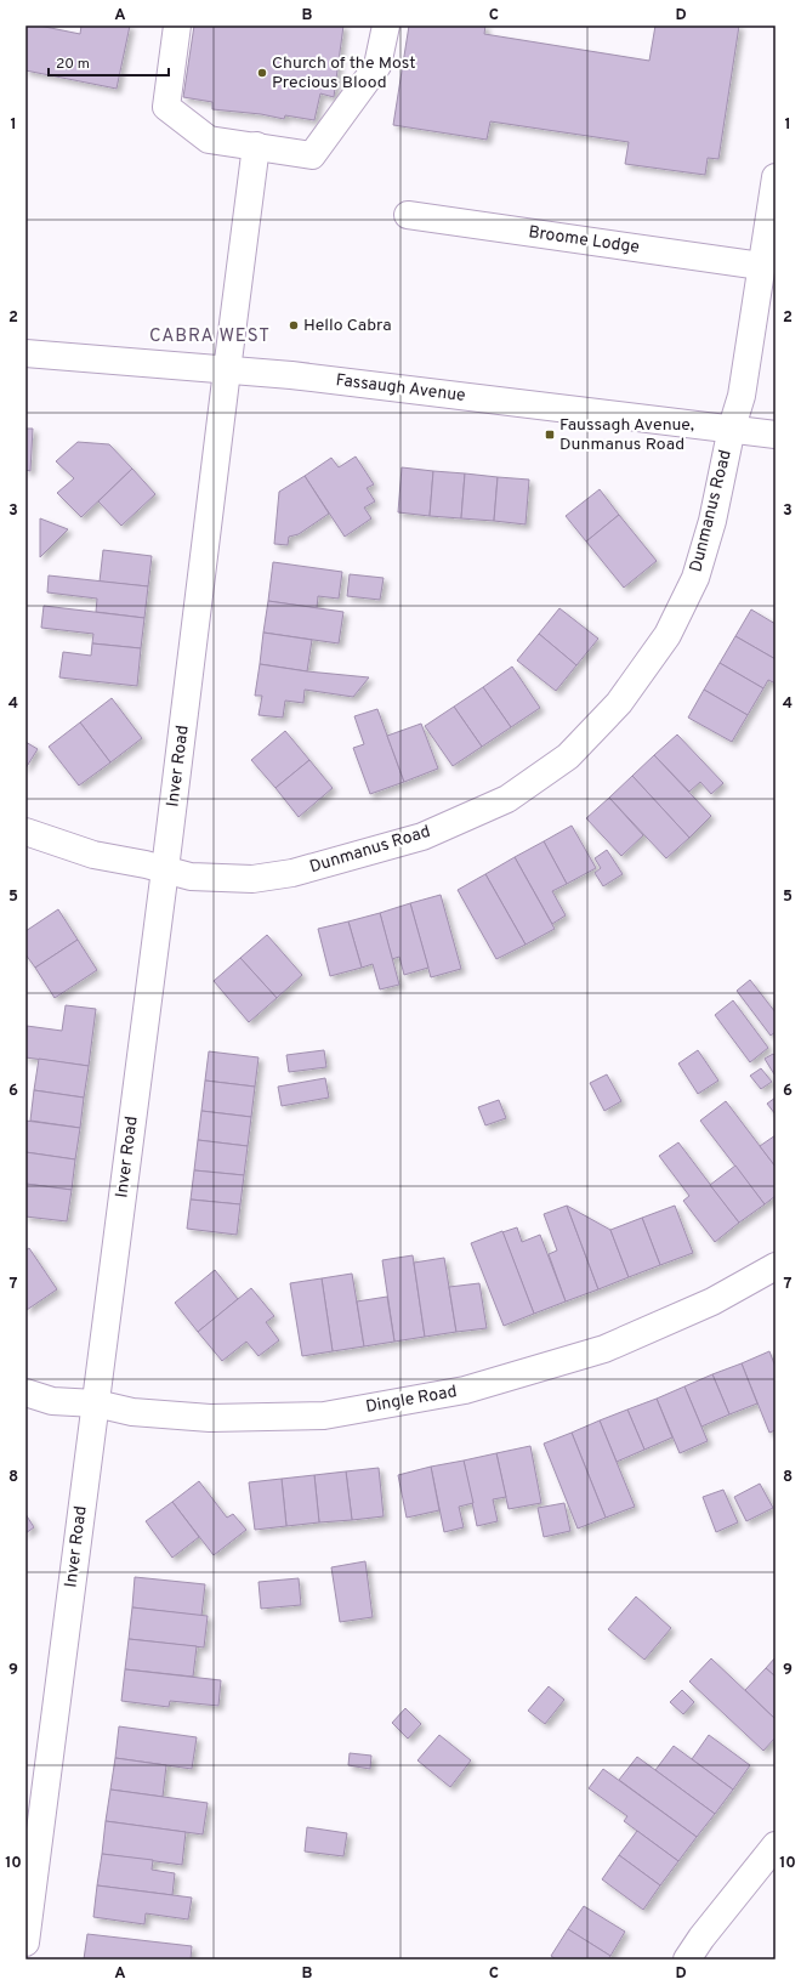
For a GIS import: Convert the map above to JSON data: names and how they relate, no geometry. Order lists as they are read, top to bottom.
{
  "streets": {
    "street": [
      "Broome Lodge",
      "Fassaugh Avenue",
      "Dunmanus Road",
      "Inver Road",
      "Dingle Road"
    ]
  },
  "crossings": [
    ["Broome Lodge", "Dunmanus Road"],
    ["Fassaugh Avenue", "Dunmanus Road"],
    ["Fassaugh Avenue", "Inver Road"],
    ["Dunmanus Road", "Inver Road"],
    ["Inver Road", "Dingle Road"]
  ],
  "districts": ["CABRA WEST"],
  "places": {
    "other": ["Church of the Most Precious Blood", "Hello Cabra"],
    "transit": ["Faussagh Avenue, Dunmanus Road"]
  },
  "scale_bar": "20 m",
  "grid": {
    "columns": [
      "A",
      "B",
      "C",
      "D"
    ],
    "rows": [
      "1",
      "2",
      "3",
      "4",
      "5",
      "6",
      "7",
      "8",
      "9",
      "10"
    ]
  }
}
